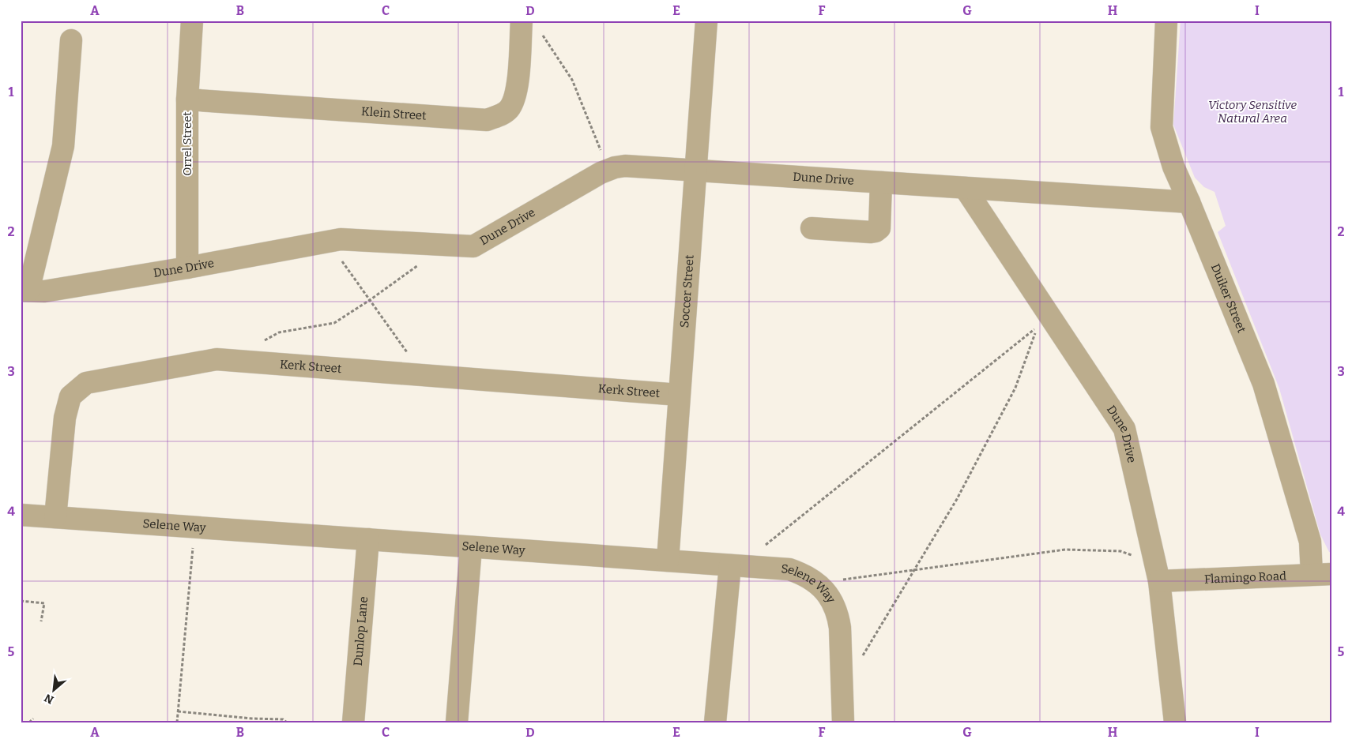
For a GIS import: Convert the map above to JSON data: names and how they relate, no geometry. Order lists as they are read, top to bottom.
{
  "streets": {
    "street": [
      "Klein Street",
      "Orrel Street",
      "Dune Drive",
      "Soccer Street",
      "Duiker Street",
      "Kerk Street",
      "Selene Way",
      "Flamingo Road",
      "Dunlop Lane"
    ]
  },
  "crossings": [
    ["Klein Street", "Orrel Street"],
    ["Orrel Street", "Dune Drive"],
    ["Dune Drive", "Soccer Street"],
    ["Dune Drive", "Duiker Street"],
    ["Dune Drive", "Flamingo Road"],
    ["Soccer Street", "Kerk Street"],
    ["Soccer Street", "Selene Way"],
    ["Duiker Street", "Flamingo Road"],
    ["Kerk Street", "Selene Way"],
    ["Selene Way", "Dunlop Lane"]
  ],
  "parks": ["Victory Sensitive Natural Area"],
  "north": "bottom left",
  "grid": {
    "columns": [
      "A",
      "B",
      "C",
      "D",
      "E",
      "F",
      "G",
      "H",
      "I"
    ],
    "rows": [
      "1",
      "2",
      "3",
      "4",
      "5"
    ]
  }
}
